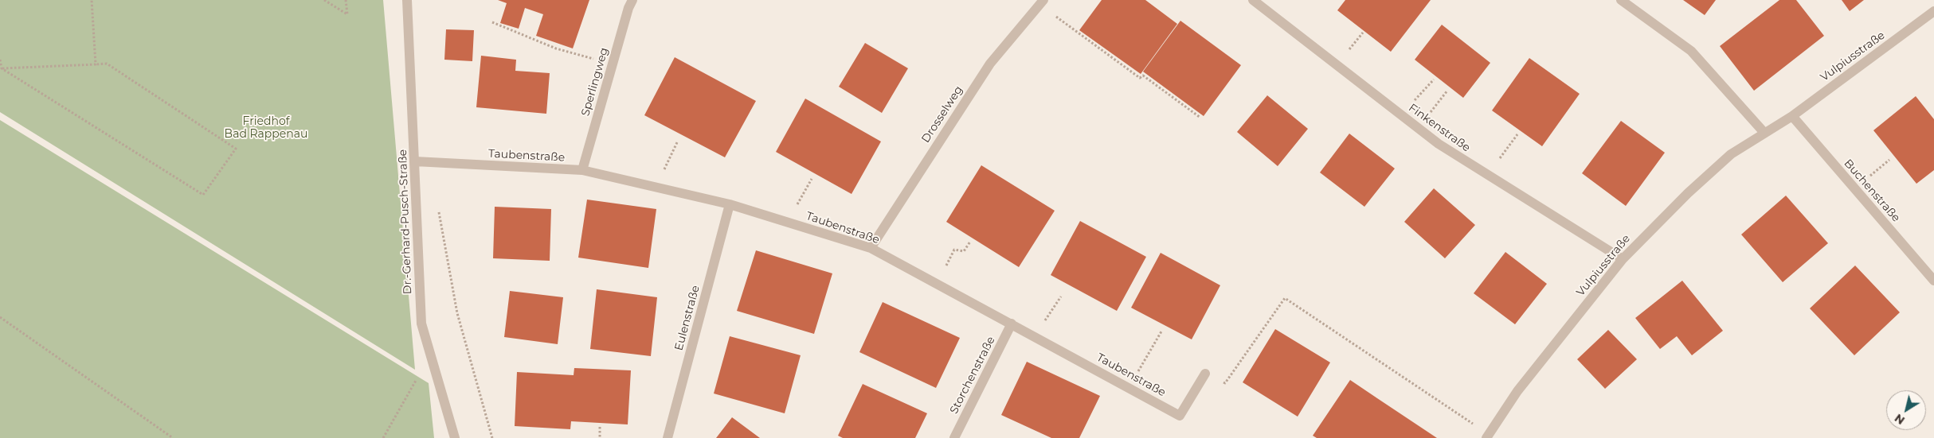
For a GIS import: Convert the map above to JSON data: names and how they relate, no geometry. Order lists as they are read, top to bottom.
{
  "streets": {
    "street": [
      "Vulpiusstraße",
      "Sperlingweg",
      "Drosselweg",
      "Finkenstraße",
      "Taubenstraße",
      "Buchenstraße",
      "Dr.-Gerhard-Pusch-Straße",
      "Eulenstraße",
      "Storchenstraße"
    ]
  },
  "crossings": [
    ["Vulpiusstraße", "Finkenstraße"],
    ["Vulpiusstraße", "Buchenstraße"],
    ["Sperlingweg", "Taubenstraße"],
    ["Drosselweg", "Taubenstraße"],
    ["Taubenstraße", "Dr.-Gerhard-Pusch-Straße"],
    ["Taubenstraße", "Eulenstraße"],
    ["Taubenstraße", "Storchenstraße"]
  ],
  "parks": ["Friedhof Bad Rappenau"],
  "north": "bottom left"
}
